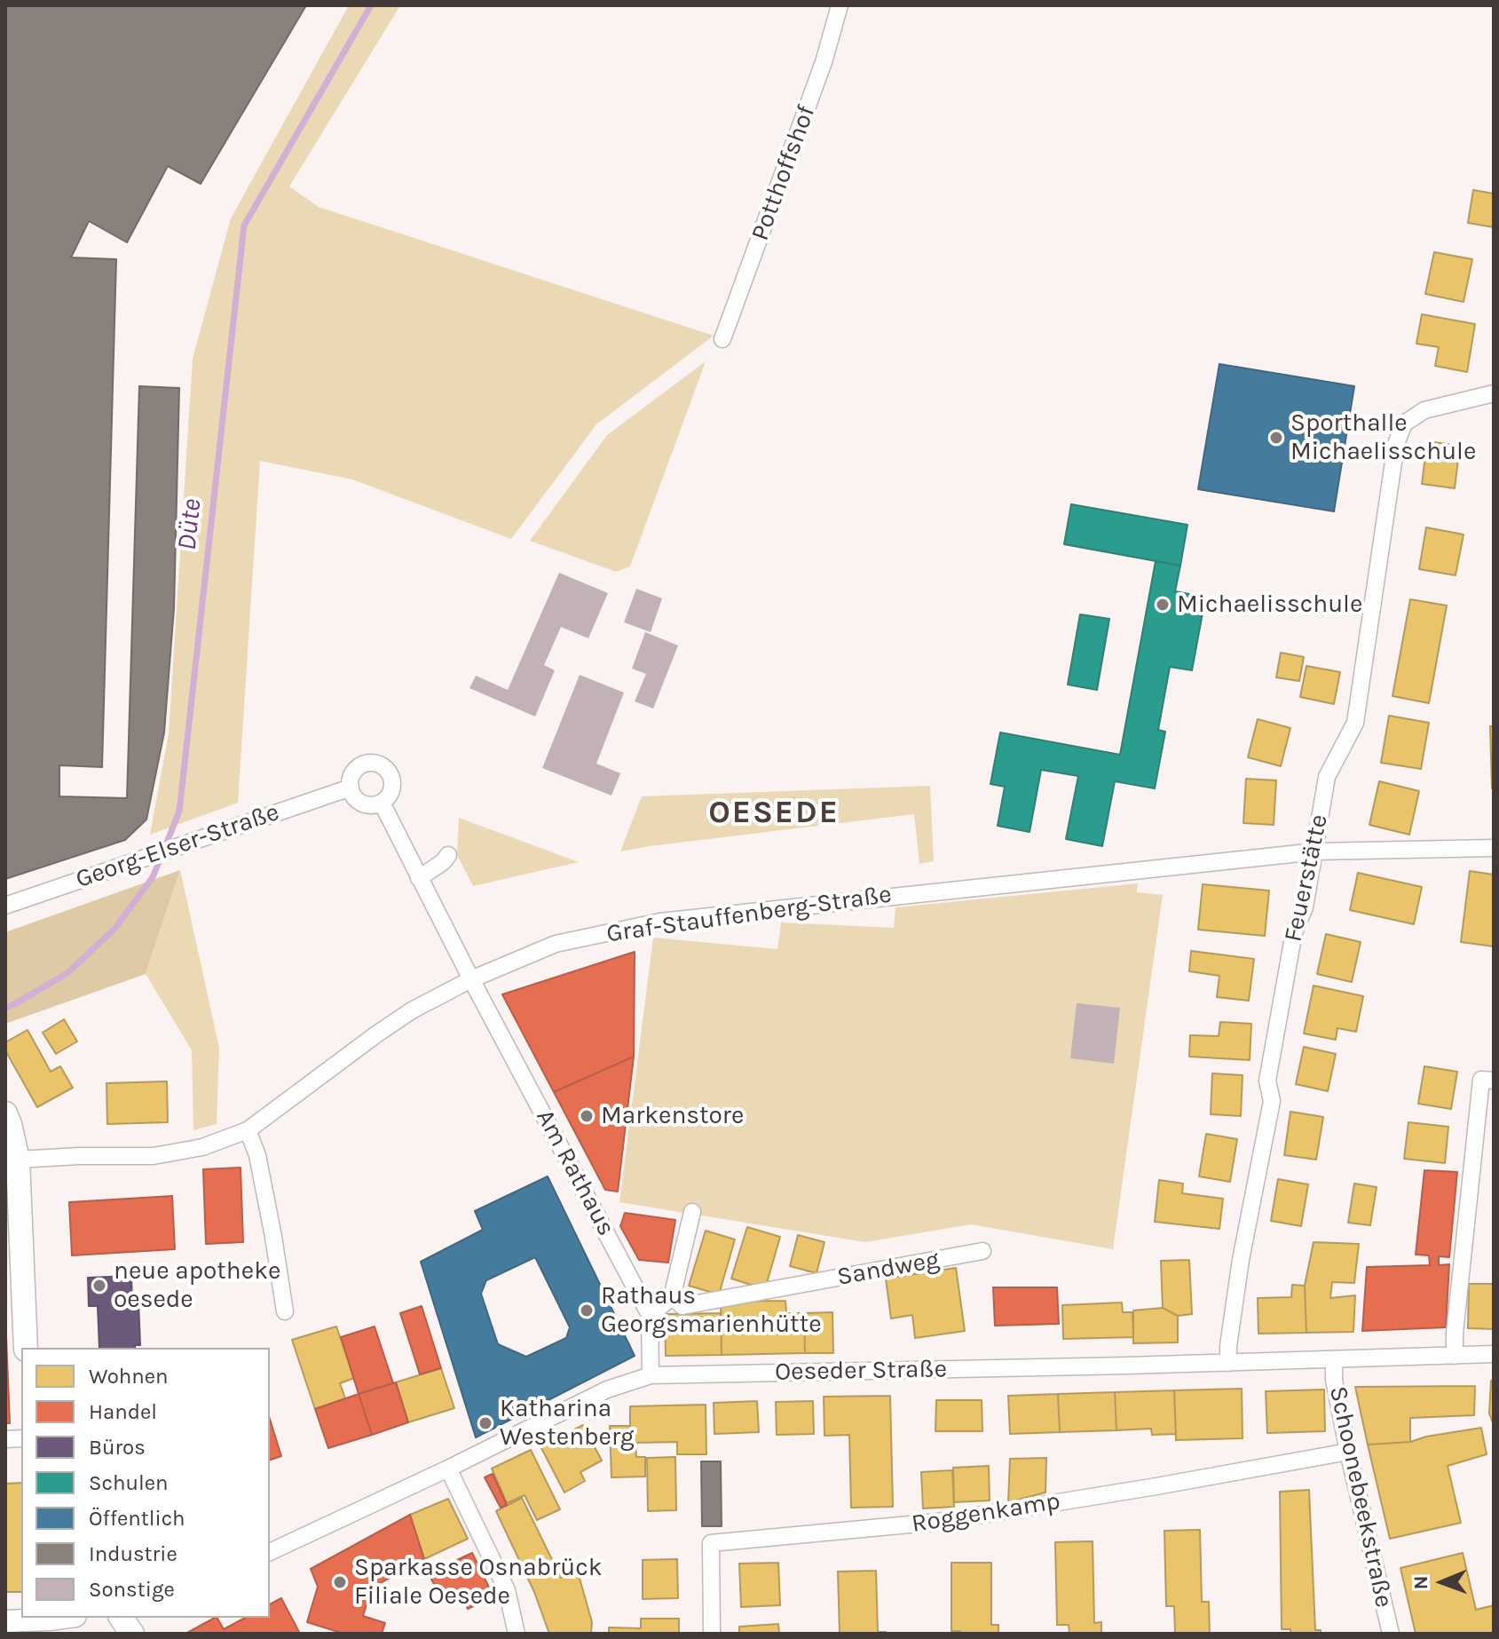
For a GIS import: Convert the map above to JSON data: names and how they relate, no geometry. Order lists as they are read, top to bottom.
{
  "streets": {
    "street": [
      "Potthoffshof",
      "Georg-Elser-Straße",
      "Feuerstätte",
      "Graf-Stauffenberg-Straße",
      "Am Rathaus",
      "Sandweg",
      "Oeseder Straße",
      "Schoonebeekstraße",
      "Roggenkamp"
    ]
  },
  "crossings": [
    ["Feuerstätte", "Graf-Stauffenberg-Straße"],
    ["Feuerstätte", "Oeseder Straße"],
    ["Graf-Stauffenberg-Straße", "Am Rathaus"],
    ["Am Rathaus", "Oeseder Straße"],
    ["Oeseder Straße", "Schoonebeekstraße"],
    ["Schoonebeekstraße", "Roggenkamp"]
  ],
  "districts": ["OESEDE"],
  "water": ["Düte"],
  "places": [
    "Sporthalle Michaelisschule",
    "Michaelisschule",
    "Markenstore",
    "neue apotheke oesede",
    "Rathaus Georgsmarienhütte",
    "Katharina Westenberg",
    "Sparkasse Osnabrück Filiale Oesede"
  ],
  "legend": [
    "Wohnen",
    "Handel",
    "Büros",
    "Schulen",
    "Öffentlich",
    "Industrie",
    "Sonstige"
  ],
  "north": "left"
}
